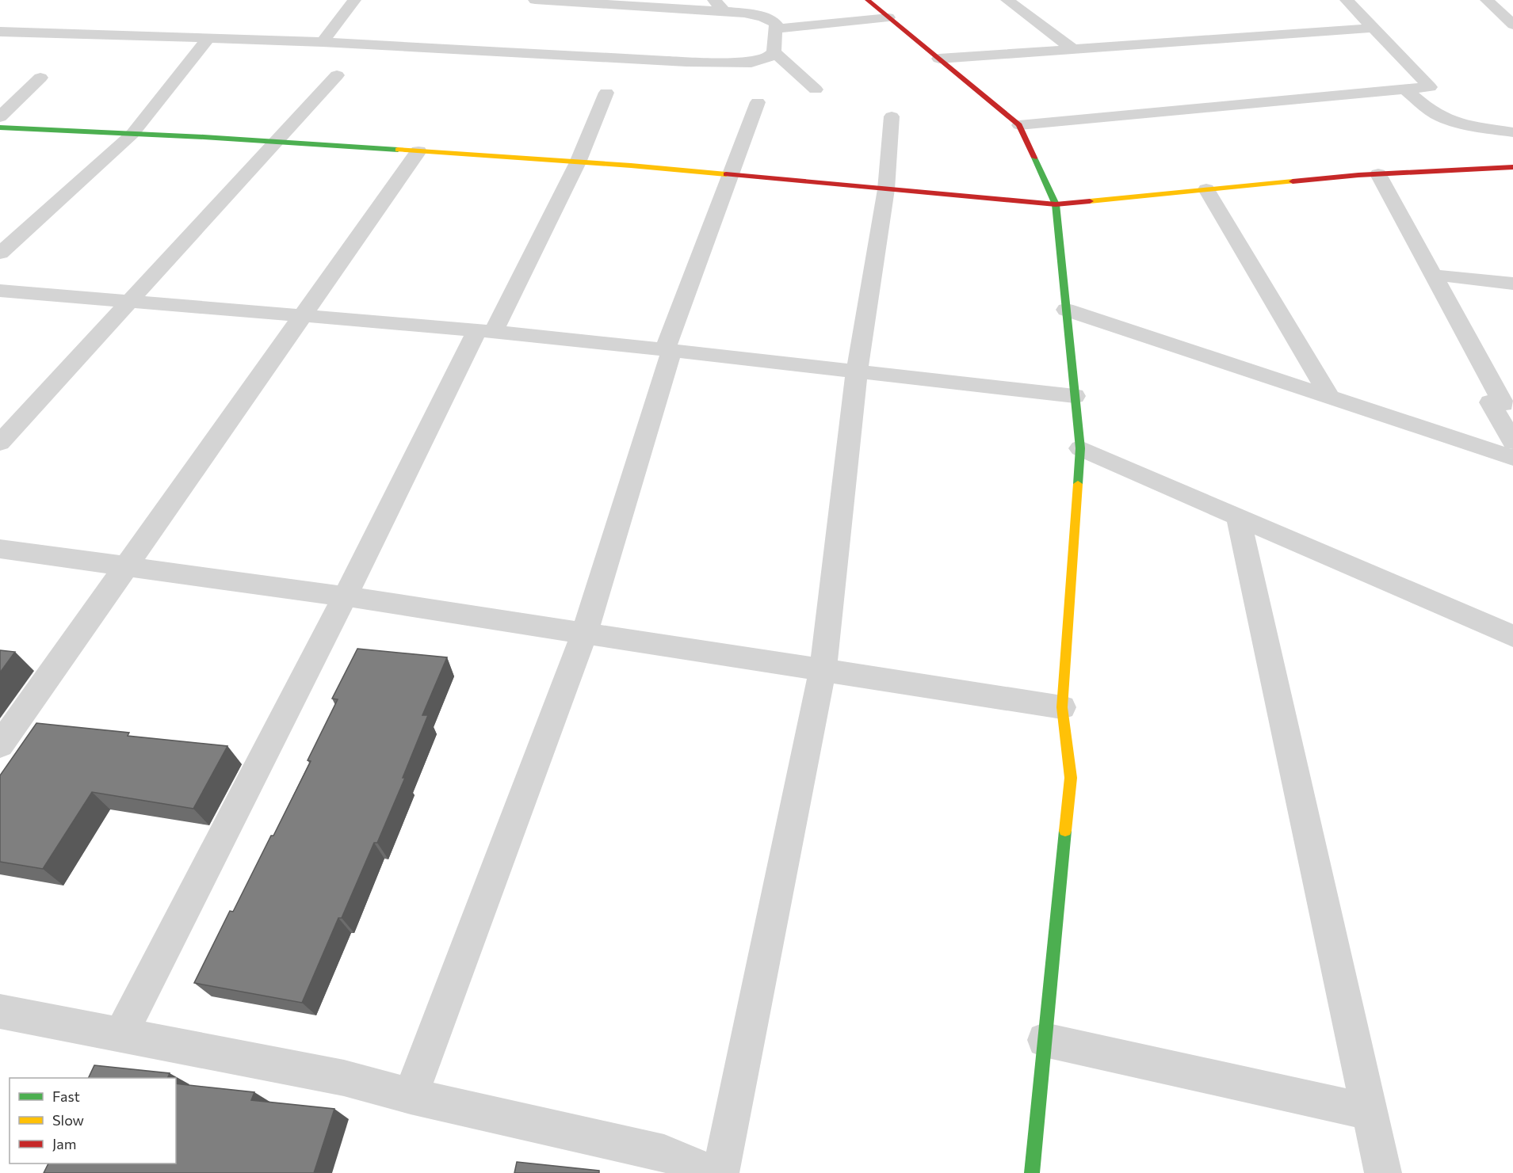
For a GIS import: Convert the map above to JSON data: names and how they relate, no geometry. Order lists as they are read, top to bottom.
{
  "legend": ["Fast", "Slow", "Jam"]
}
